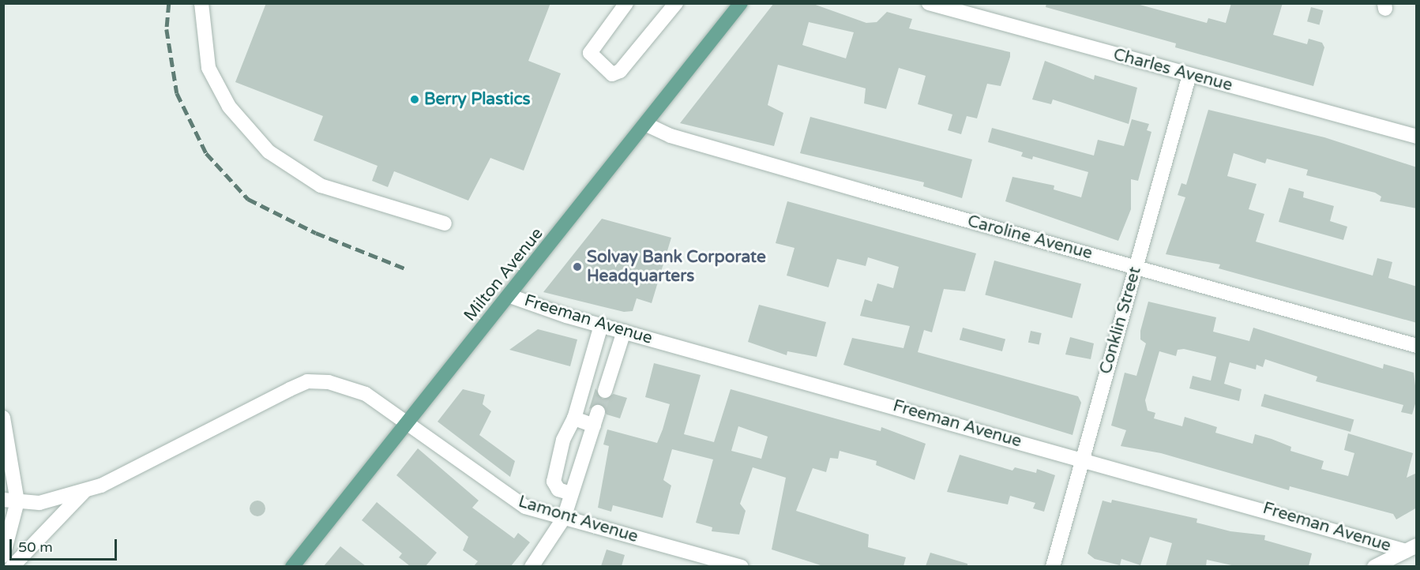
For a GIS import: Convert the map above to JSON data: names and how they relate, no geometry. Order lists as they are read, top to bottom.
{
  "streets": {
    "main road": ["Milton Avenue"],
    "street": [
      "Charles Avenue",
      "Caroline Avenue",
      "Freeman Avenue",
      "Conklin Street",
      "Lamont Avenue"
    ]
  },
  "crossings": [
    ["Charles Avenue", "Conklin Street"],
    ["Caroline Avenue", "Milton Avenue"],
    ["Caroline Avenue", "Conklin Street"],
    ["Milton Avenue", "Freeman Avenue"],
    ["Milton Avenue", "Lamont Avenue"],
    ["Freeman Avenue", "Conklin Street"]
  ],
  "places": ["Berry Plastics", "Solvay Bank Corporate Headquarters"],
  "scale_bar": "50 m"
}
